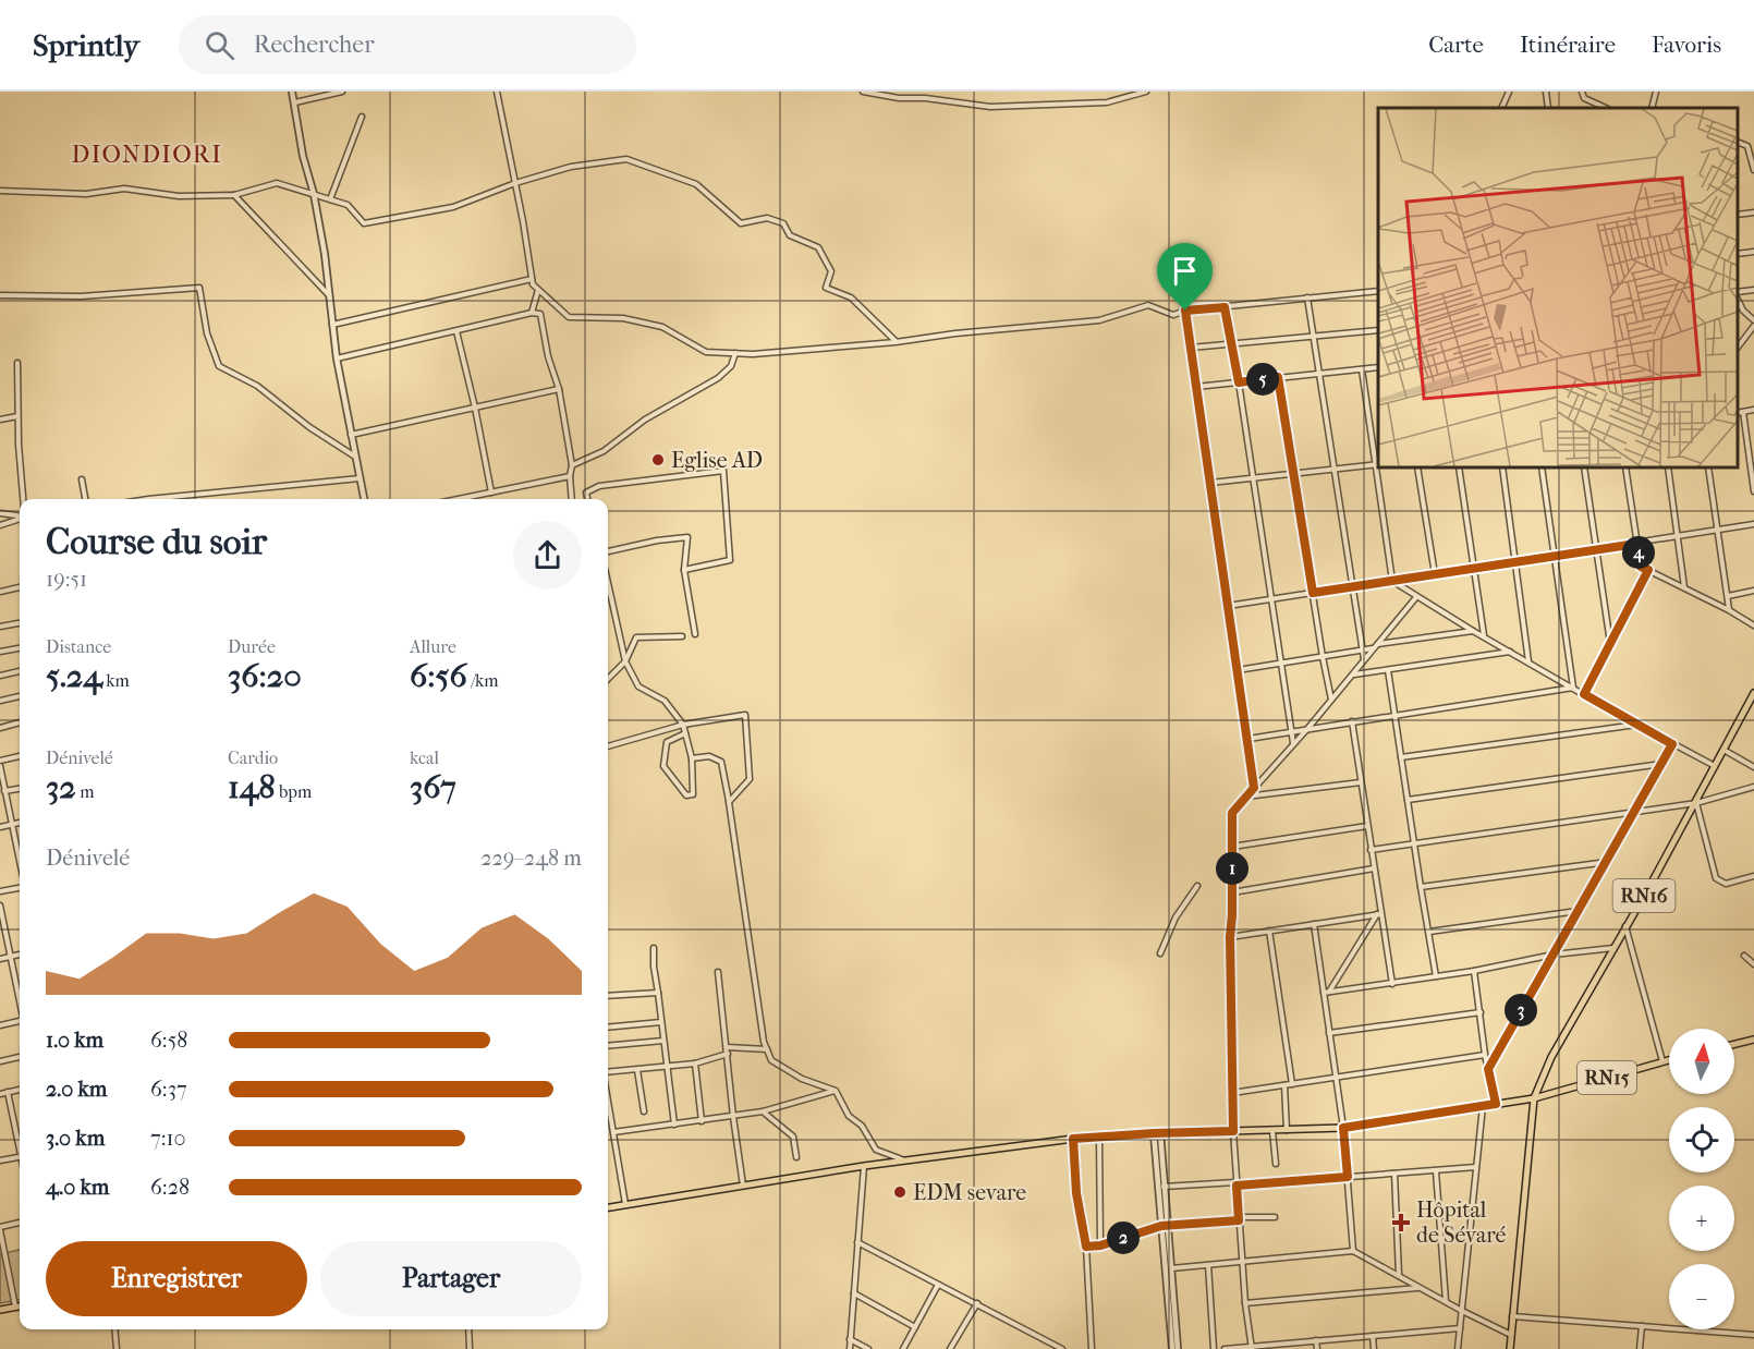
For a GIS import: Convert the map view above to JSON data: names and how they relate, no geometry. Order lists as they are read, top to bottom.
{
  "streets": {
    "main road": ["RN16", "RN15"]
  },
  "crossings": [
    ["RN16", "RN15"]
  ],
  "districts": ["DIONDIORI"],
  "places": {
    "other": ["Eglise AD", "EDM sevare"],
    "health": ["Hôpital de Sévaré"]
  },
  "north": "top",
  "page": {
    "header": "Sprintly",
    "search": "Rechercher",
    "nav": ["Carte", "Itinéraire", "Favoris"],
    "pins": [
      "5",
      "4",
      "1",
      "3",
      "2"
    ],
    "heading": ["Course du soir", "19:51"],
    "stats": [
      ["Distance", "5.24 km"],
      ["Durée", "36:20"],
      ["Allure", "6:56 /km"],
      ["Dénivelé", "32 m"],
      ["Cardio", "148 bpm"],
      ["kcal", "367"]
    ],
    "chart": ["Dénivelé", "229–248 m"],
    "list": [
      {
        "name": "1.0 km",
        "note": "6:58"
      },
      {
        "name": "2.0 km",
        "note": "6:37"
      },
      {
        "name": "3.0 km",
        "note": "7:10"
      },
      {
        "name": "4.0 km",
        "note": "6:28"
      }
    ],
    "map_buttons": ["+", "−"],
    "buttons": ["Enregistrer", "Partager"]
  }
}
